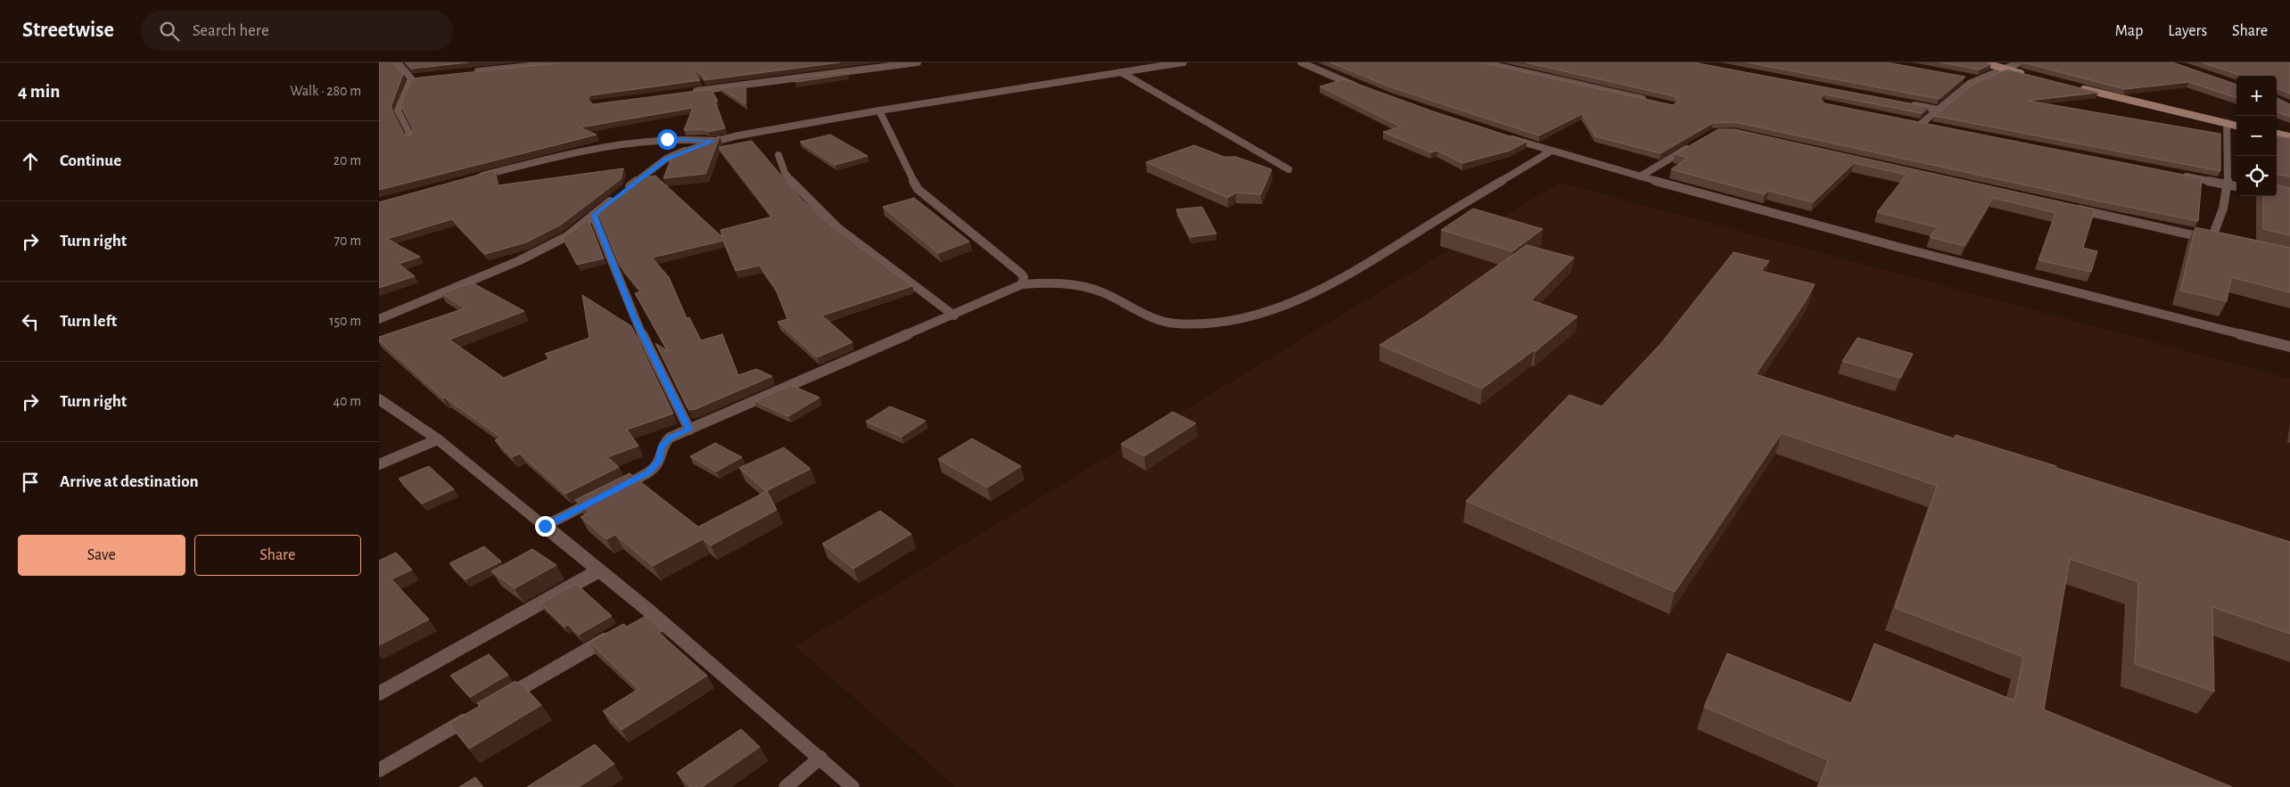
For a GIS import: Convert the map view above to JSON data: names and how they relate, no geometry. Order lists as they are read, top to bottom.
{
  "page": {
    "header": "Streetwise",
    "search": "Search here",
    "nav": ["Map", "Layers", "Share"],
    "heading": ["4 min", "Walk · 280 m"],
    "map_buttons": ["+", "−"],
    "list": [
      ["Continue", "20 m"],
      ["Turn right", "70 m"],
      ["Turn left", "150 m"],
      ["Turn right", "40 m"],
      "Arrive at destination"
    ],
    "buttons": ["Save", "Share"]
  }
}
